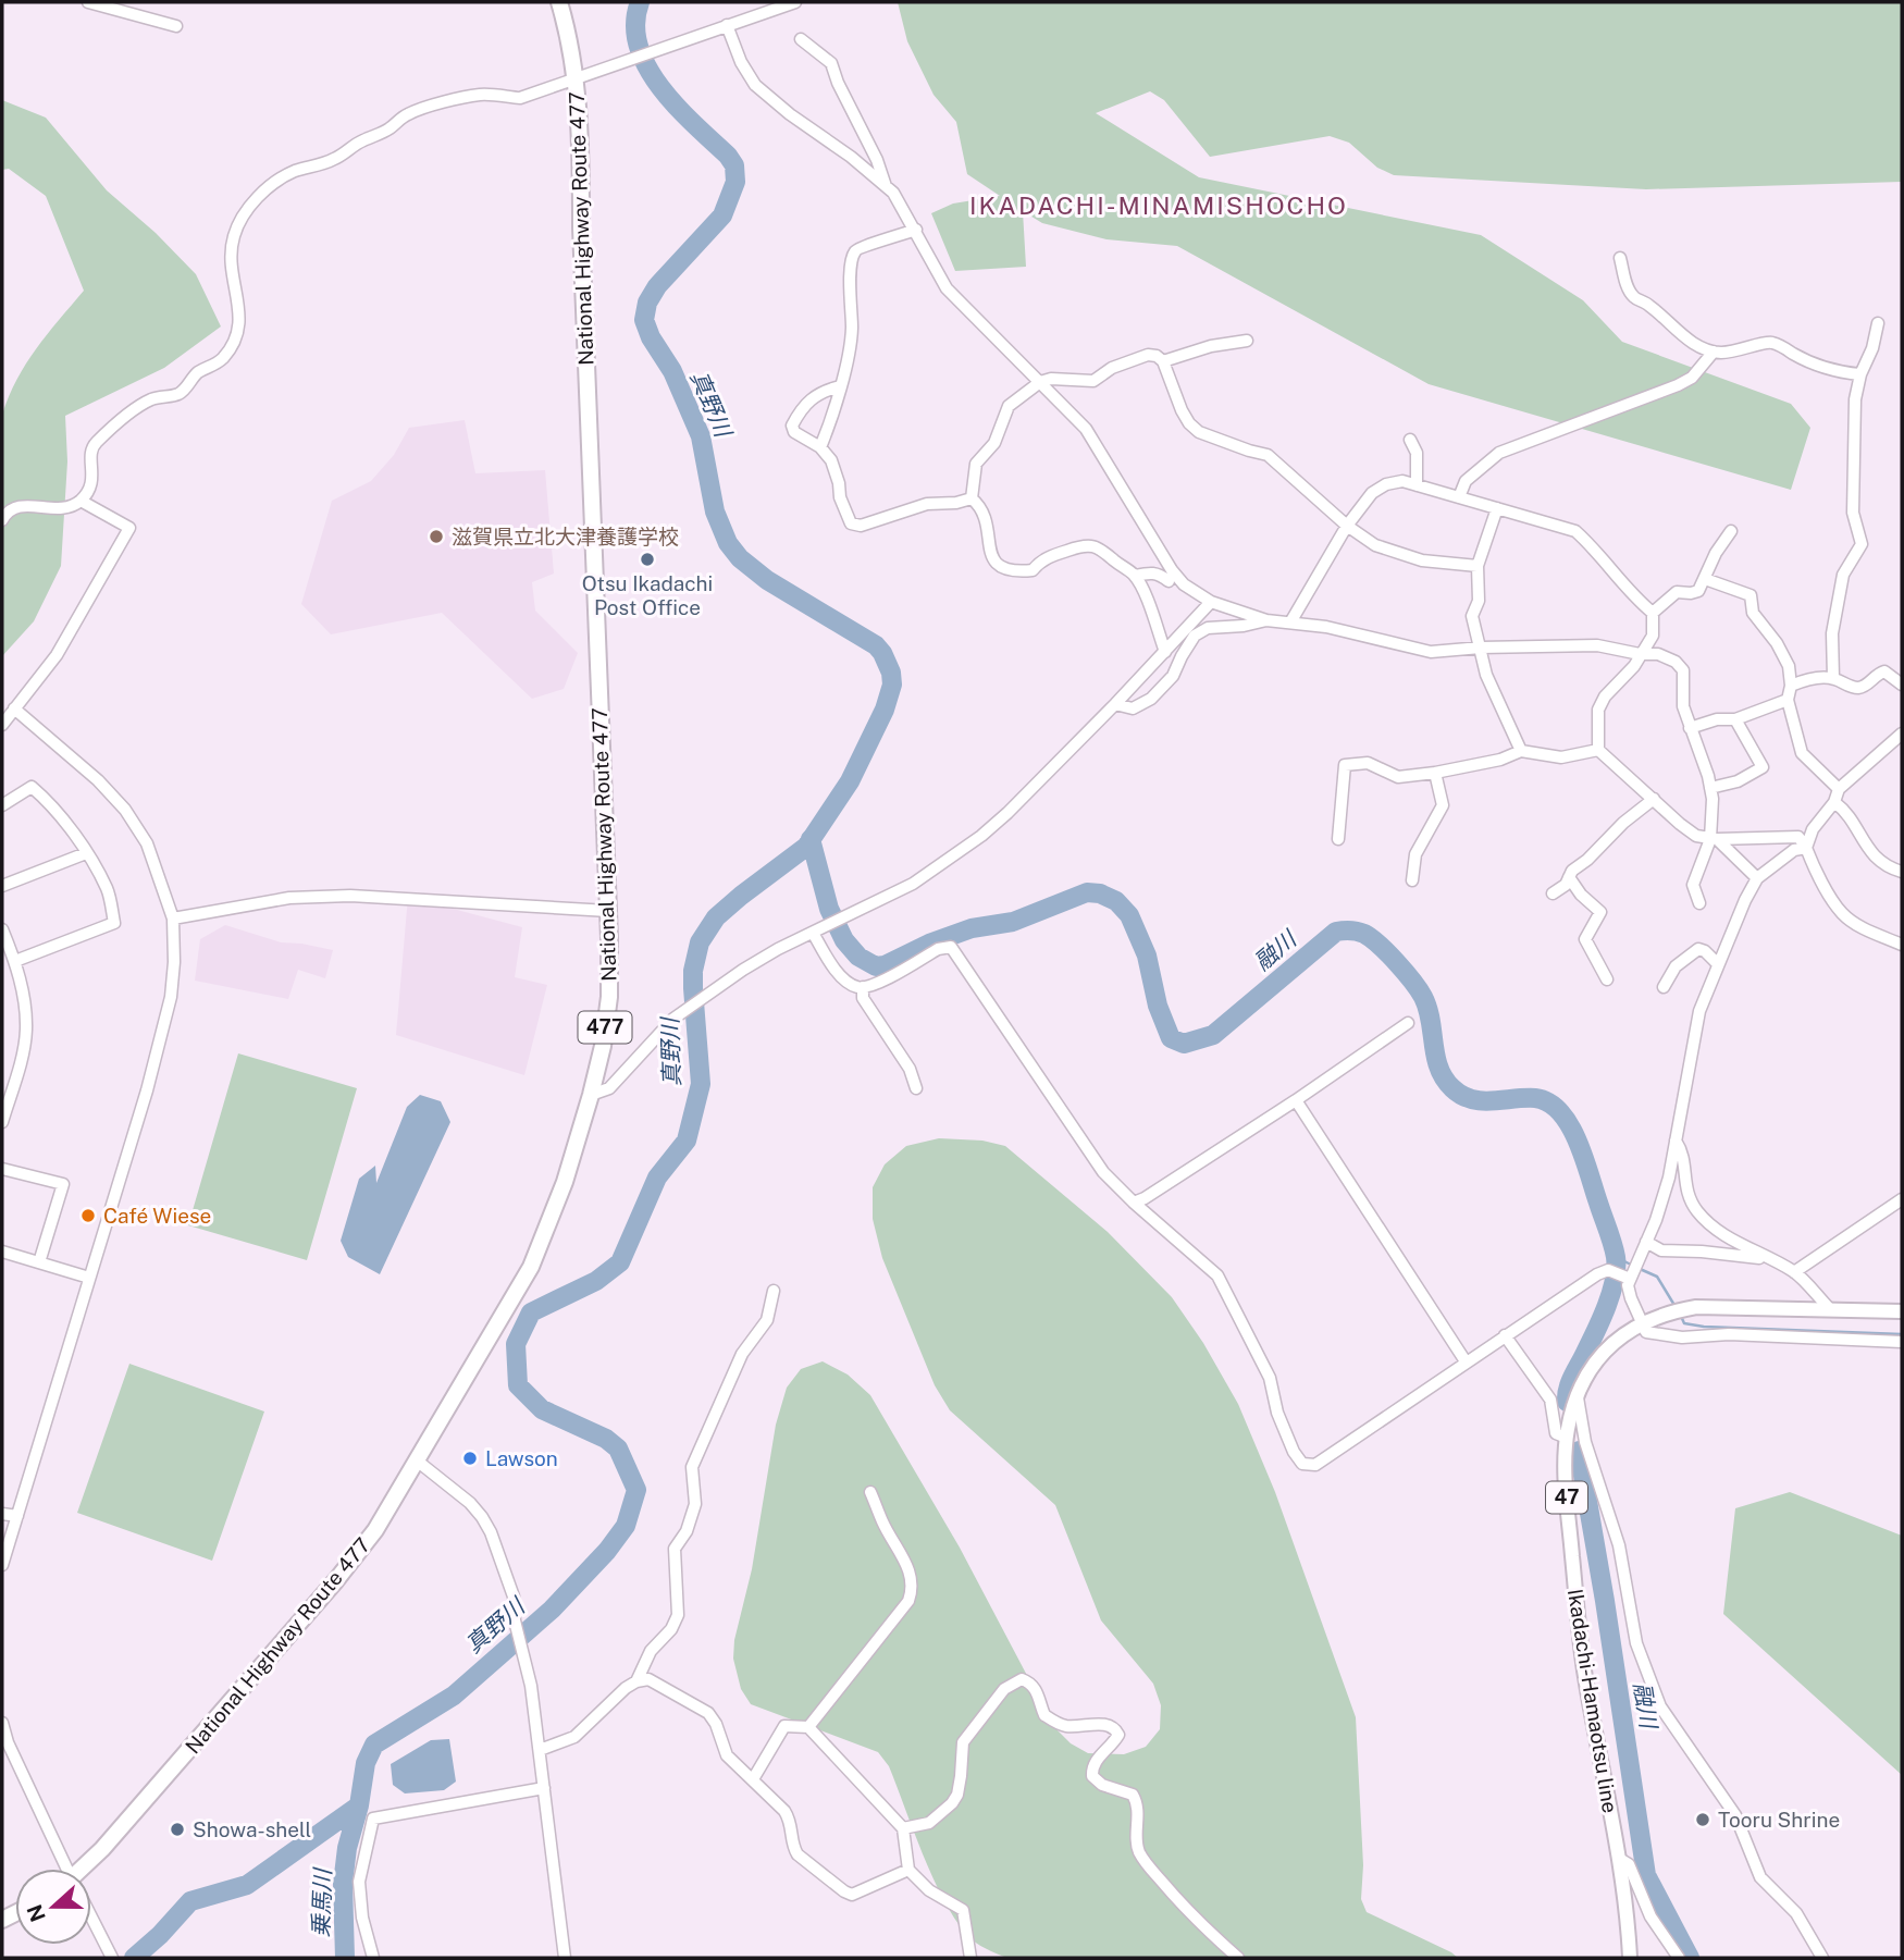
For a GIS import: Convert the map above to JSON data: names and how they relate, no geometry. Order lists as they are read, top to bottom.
{
  "streets": {
    "highway": ["National Highway Route 477", "477"],
    "main road": ["47", "Ikadachi-Hamaotsu line"]
  },
  "districts": ["IKADACHI-MINAMISHOCHO"],
  "water": ["真野川", "融川", "乗馬川"],
  "places": [
    "滋賀県立北大津養護学校",
    "Otsu Ikadachi Post Office",
    "Café Wiese",
    "Lawson",
    "Tooru Shrine",
    "Showa-shell"
  ],
  "north": "left"
}
